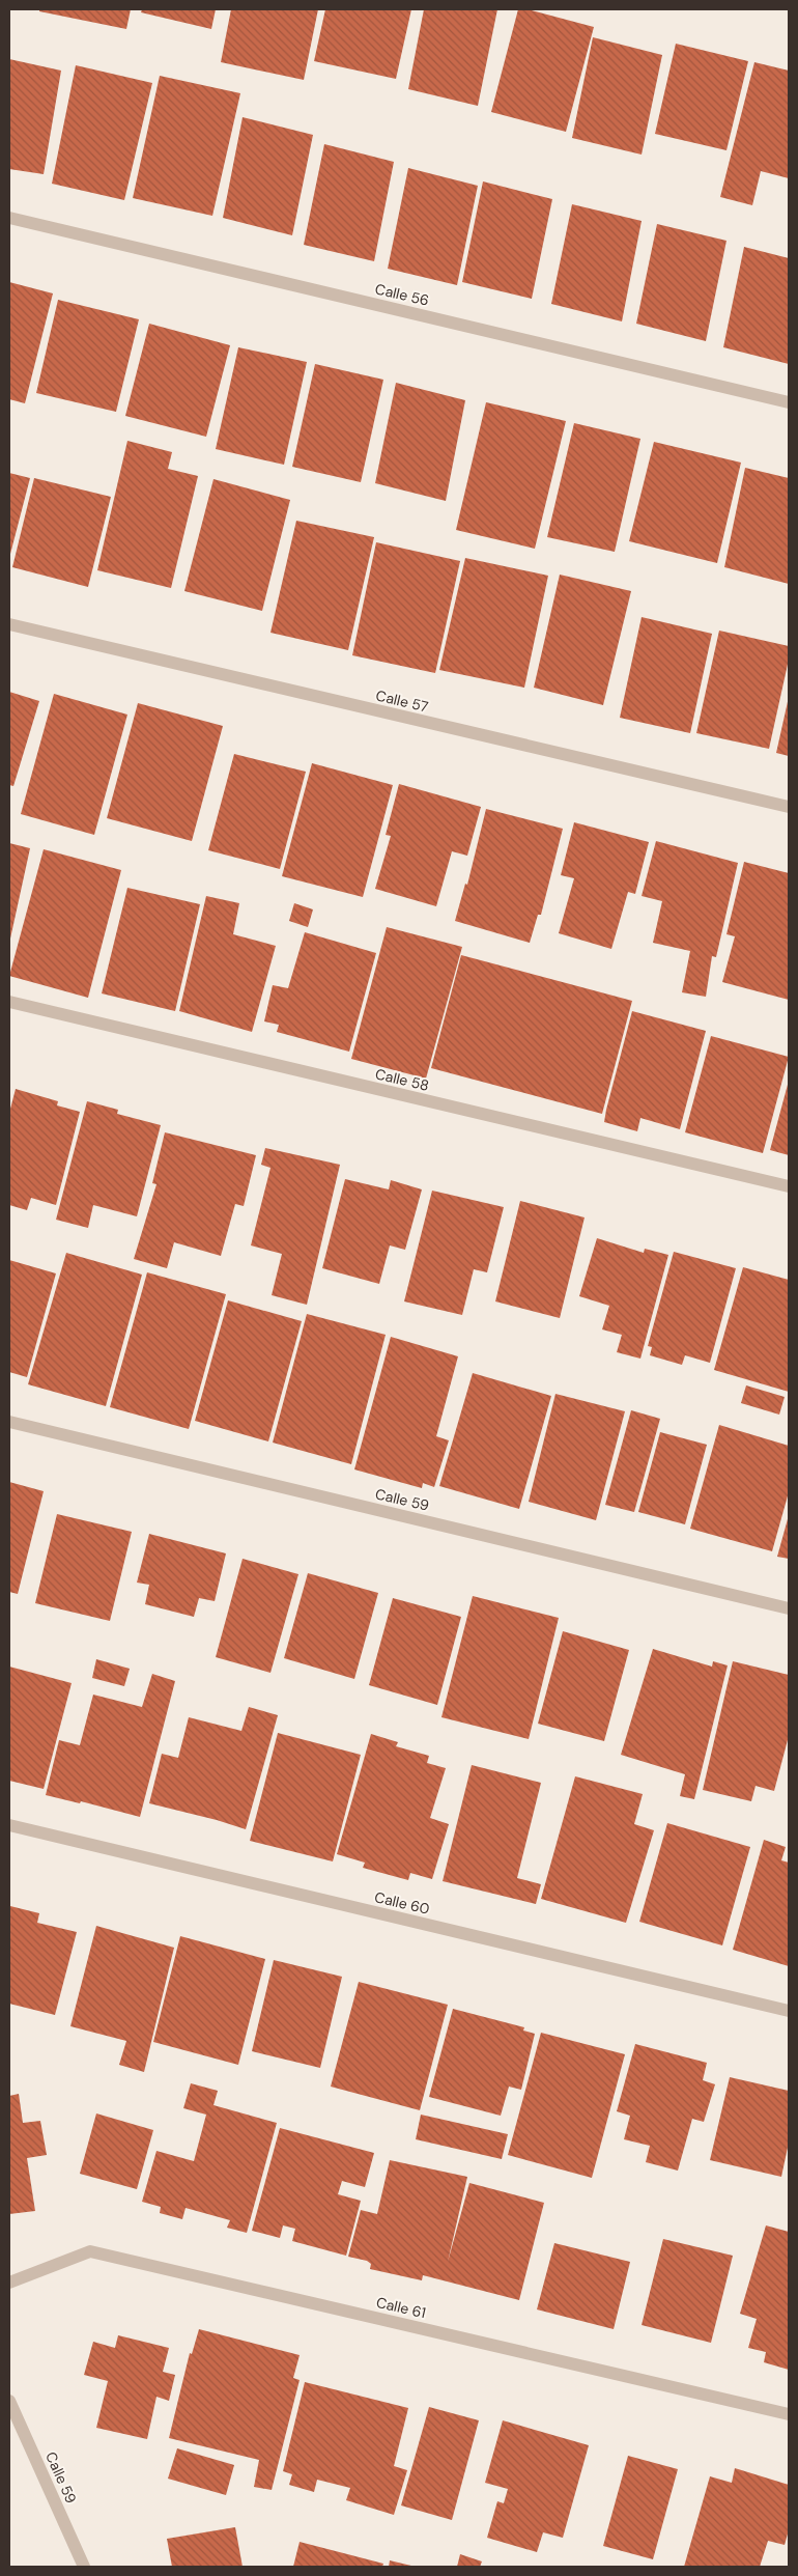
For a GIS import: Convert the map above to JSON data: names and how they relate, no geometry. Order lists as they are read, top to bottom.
{
  "streets": {
    "street": [
      "Calle 56",
      "Calle 57",
      "Calle 58",
      "Calle 59",
      "Calle 60",
      "Calle 61"
    ]
  }
}
